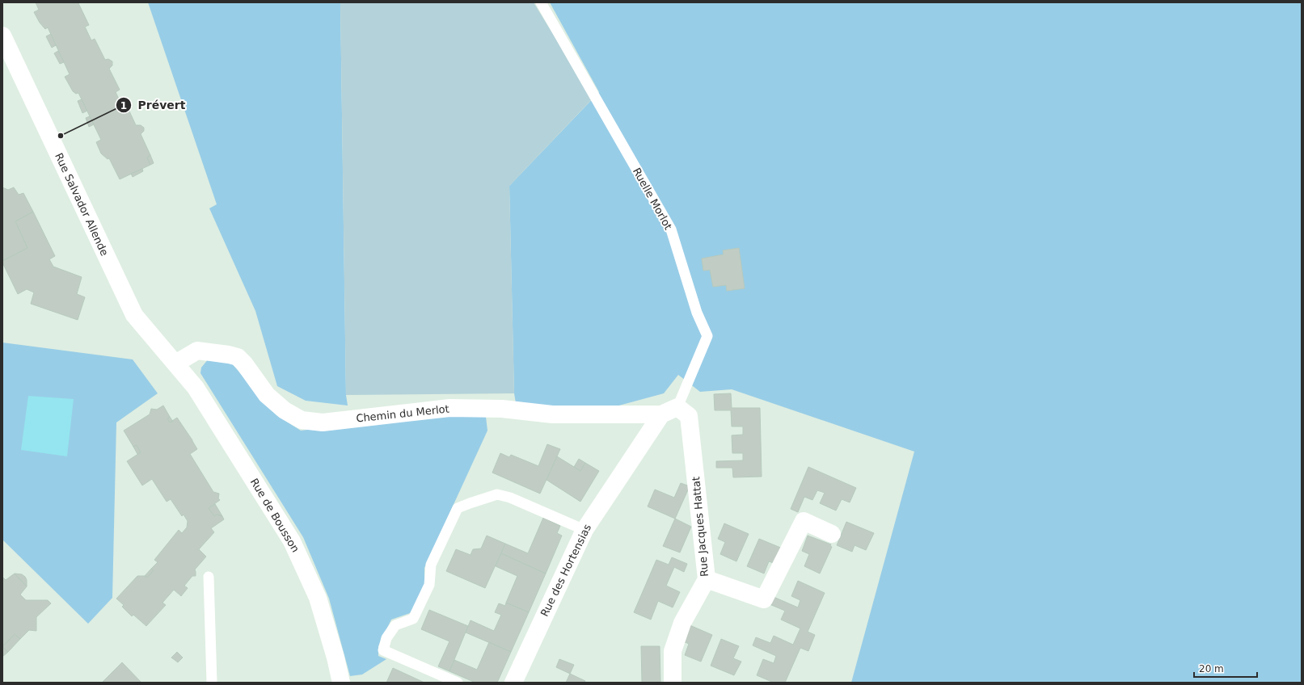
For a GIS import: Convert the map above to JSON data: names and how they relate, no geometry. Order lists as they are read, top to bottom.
{
  "streets": {
    "street": [
      "Rue Salvador Allende",
      "Chemin du Merlot",
      "Rue de Bousson",
      "Rue Jacques Hattat",
      "Rue des Hortensias"
    ],
    "lane": ["Ruelle Morlot"]
  },
  "crossings": [
    ["Ruelle Morlot", "Rue Jacques Hattat"],
    ["Rue Salvador Allende", "Chemin du Merlot"],
    ["Rue Salvador Allende", "Rue de Bousson"],
    ["Chemin du Merlot", "Rue de Bousson"],
    ["Chemin du Merlot", "Rue des Hortensias"]
  ],
  "places": ["Prévert"],
  "scale_bar": "20 m"
}
